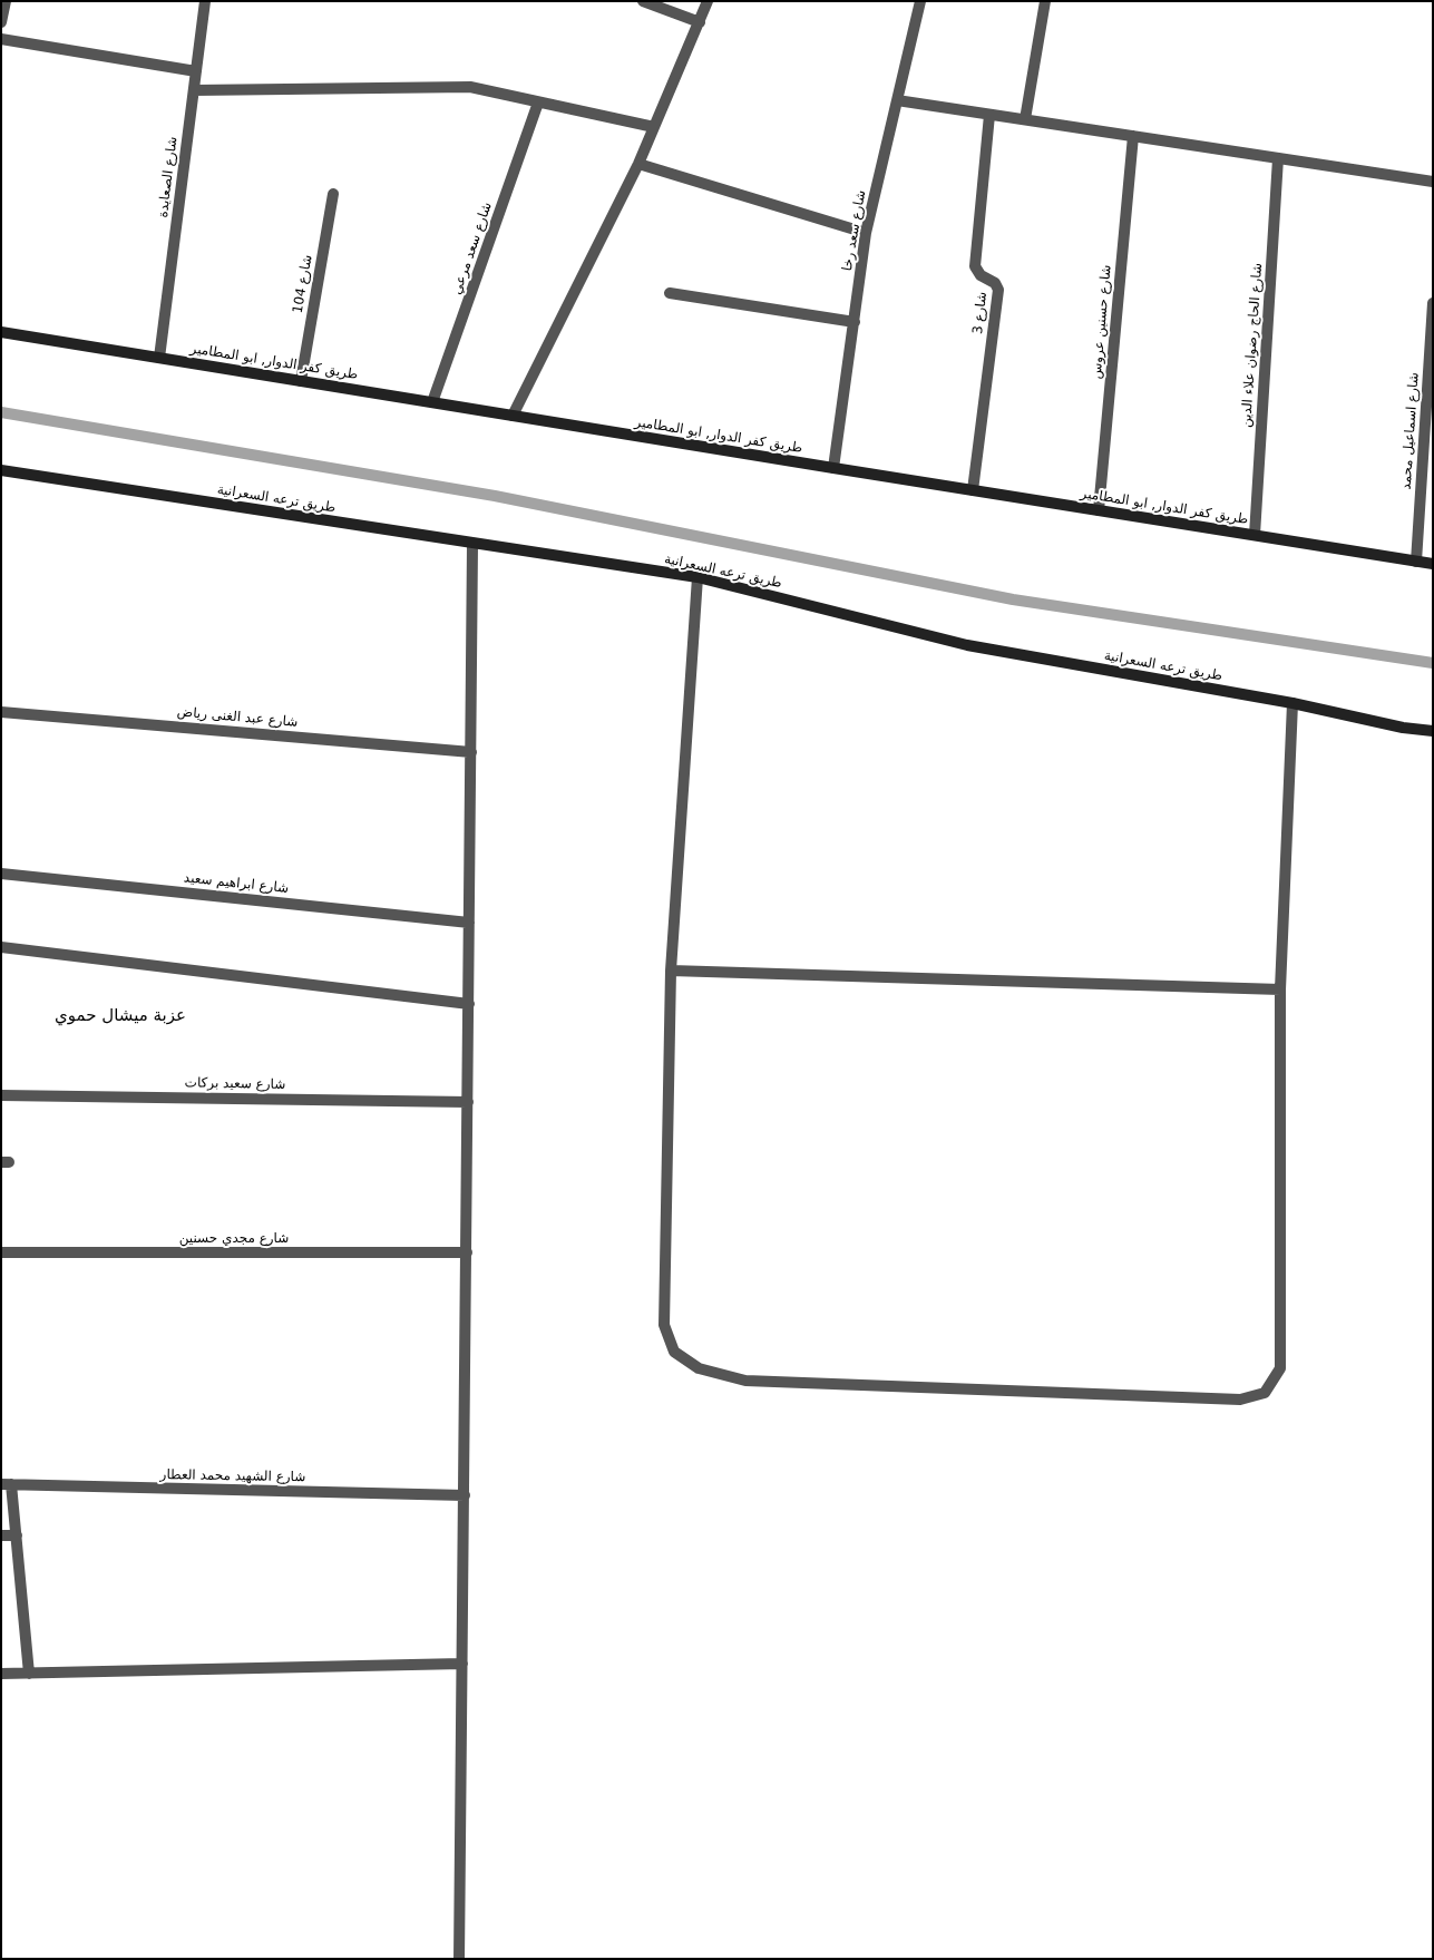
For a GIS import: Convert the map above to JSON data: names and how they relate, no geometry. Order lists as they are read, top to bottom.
{
  "streets": {
    "main road": ["طريق كفر الدوار, ابو المطامير", "طريق ترعه السعرانية"],
    "street": [
      "شارع الصعايدة",
      "شارع سعد رخا",
      "شارع سعد مرعي",
      "شارع 104",
      "شارع 3",
      "شارع حسنين عروس",
      "شارع الحاج رضوان علاء الدين",
      "شارع اسماعيل محمد",
      "شارع عبد الغنى رياض",
      "شارع ابراهيم سعيد",
      "شارع سعيد بركات",
      "شارع مجدي حسنين",
      "شارع الشهيد محمد العطار"
    ]
  },
  "crossings": [
    ["شارع الصعايدة", "طريق كفر الدوار, ابو المطامير"],
    ["شارع سعد رخا", "طريق كفر الدوار, ابو المطامير"],
    ["شارع سعد مرعي", "طريق كفر الدوار, ابو المطامير"],
    ["شارع 104", "طريق كفر الدوار, ابو المطامير"],
    ["شارع 3", "طريق كفر الدوار, ابو المطامير"],
    ["شارع حسنين عروس", "طريق كفر الدوار, ابو المطامير"],
    ["شارع الحاج رضوان علاء الدين", "طريق كفر الدوار, ابو المطامير"],
    ["طريق كفر الدوار, ابو المطامير", "شارع اسماعيل محمد"]
  ],
  "districts": ["عزبة ميشال حموي"]
}
